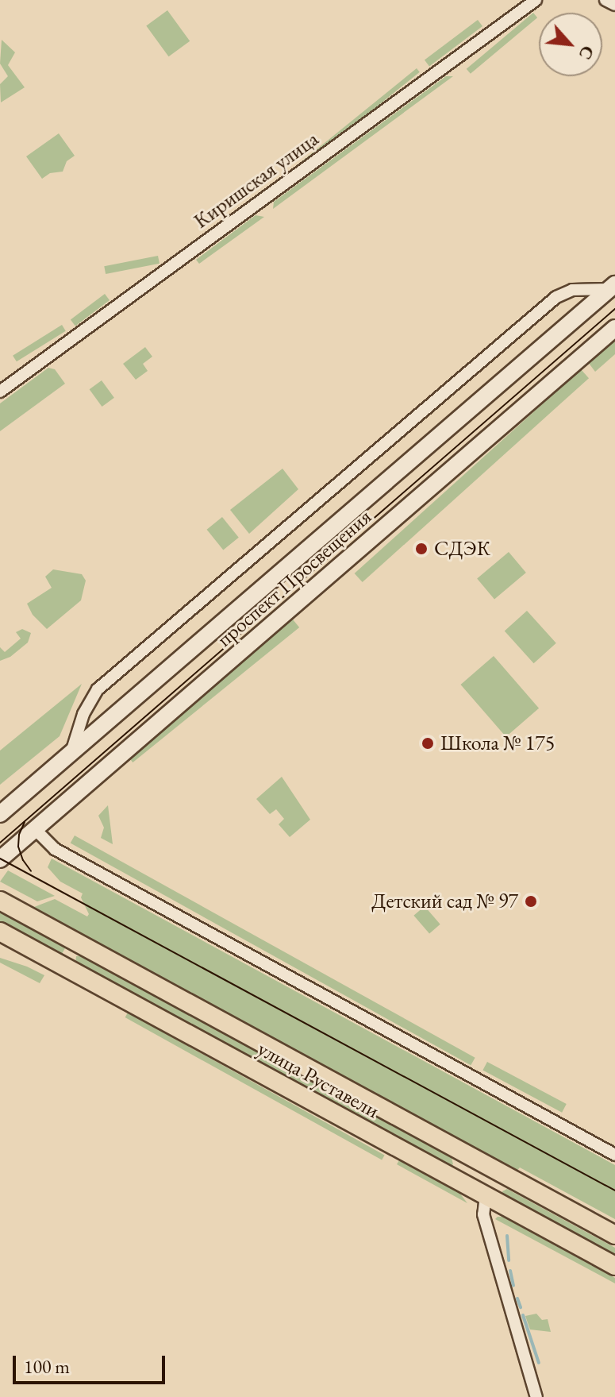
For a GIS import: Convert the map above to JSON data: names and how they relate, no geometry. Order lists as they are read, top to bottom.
{
  "streets": {
    "main road": ["проспект Просвещения", "улица Руставели"],
    "street": ["Киришская улица"]
  },
  "places": ["СДЭК", "Школа № 175", "Детский сад № 97"],
  "scale_bar": "100 m",
  "north": "bottom right"
}
